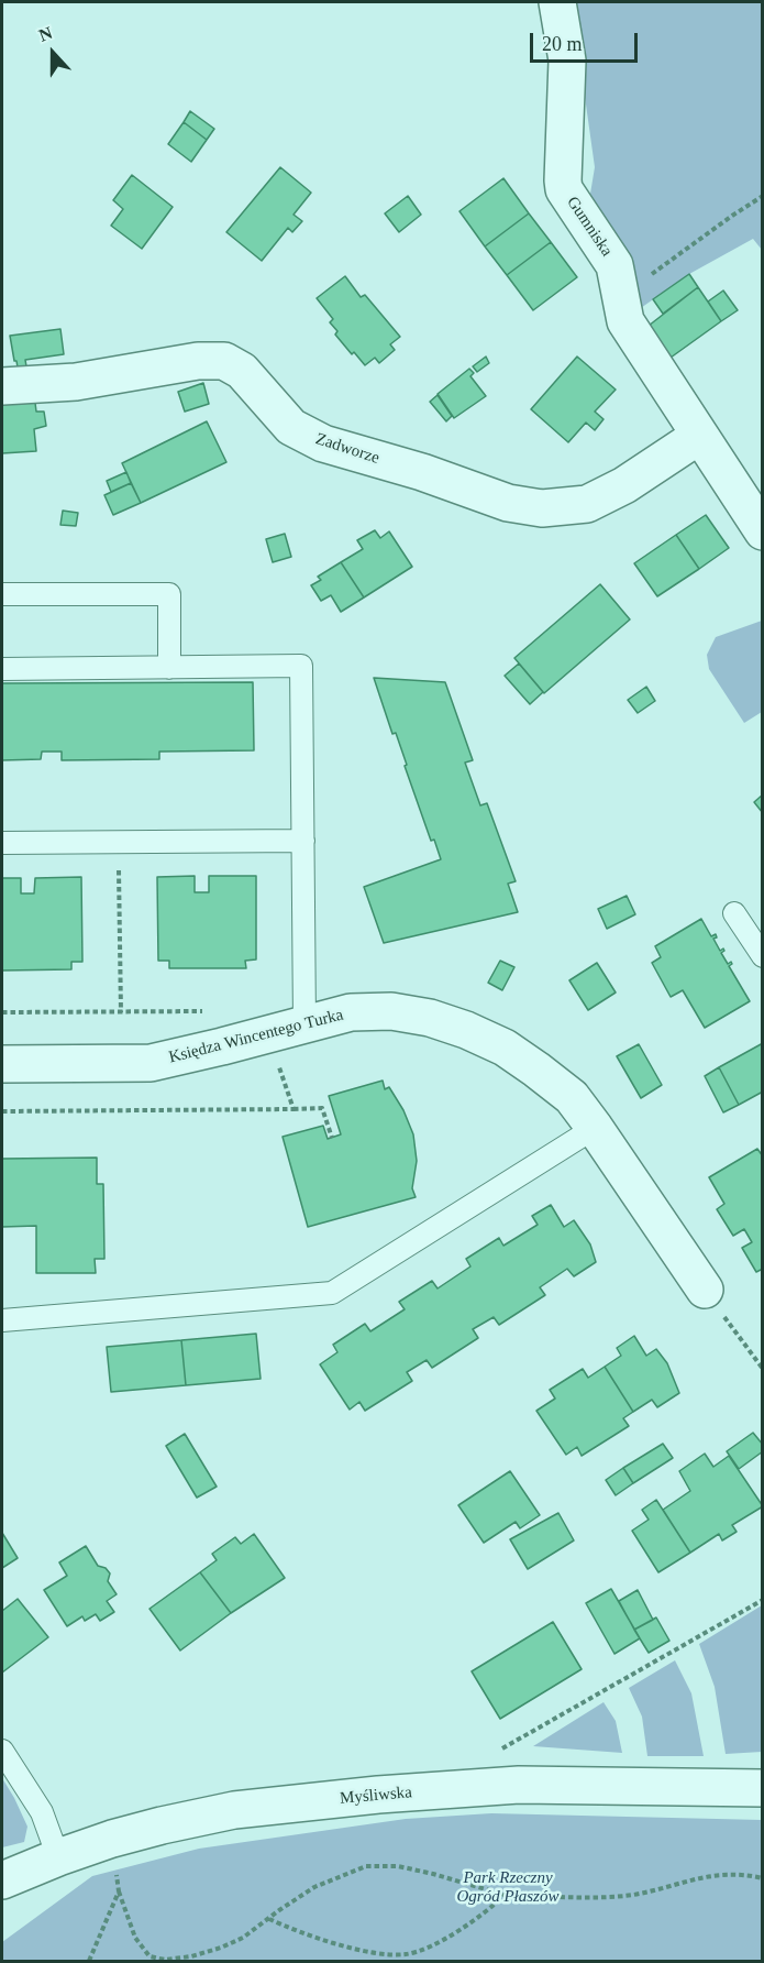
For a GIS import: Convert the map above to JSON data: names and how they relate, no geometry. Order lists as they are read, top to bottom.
{
  "streets": {
    "street": [
      "Gumniska",
      "Zadworze",
      "Księdza Wincentego Turka",
      "Myśliwska"
    ]
  },
  "crossings": [
    ["Gumniska", "Zadworze"]
  ],
  "parks": ["Park Rzeczny Ogród Płaszów"],
  "scale_bar": "20 m",
  "north": "top"
}
